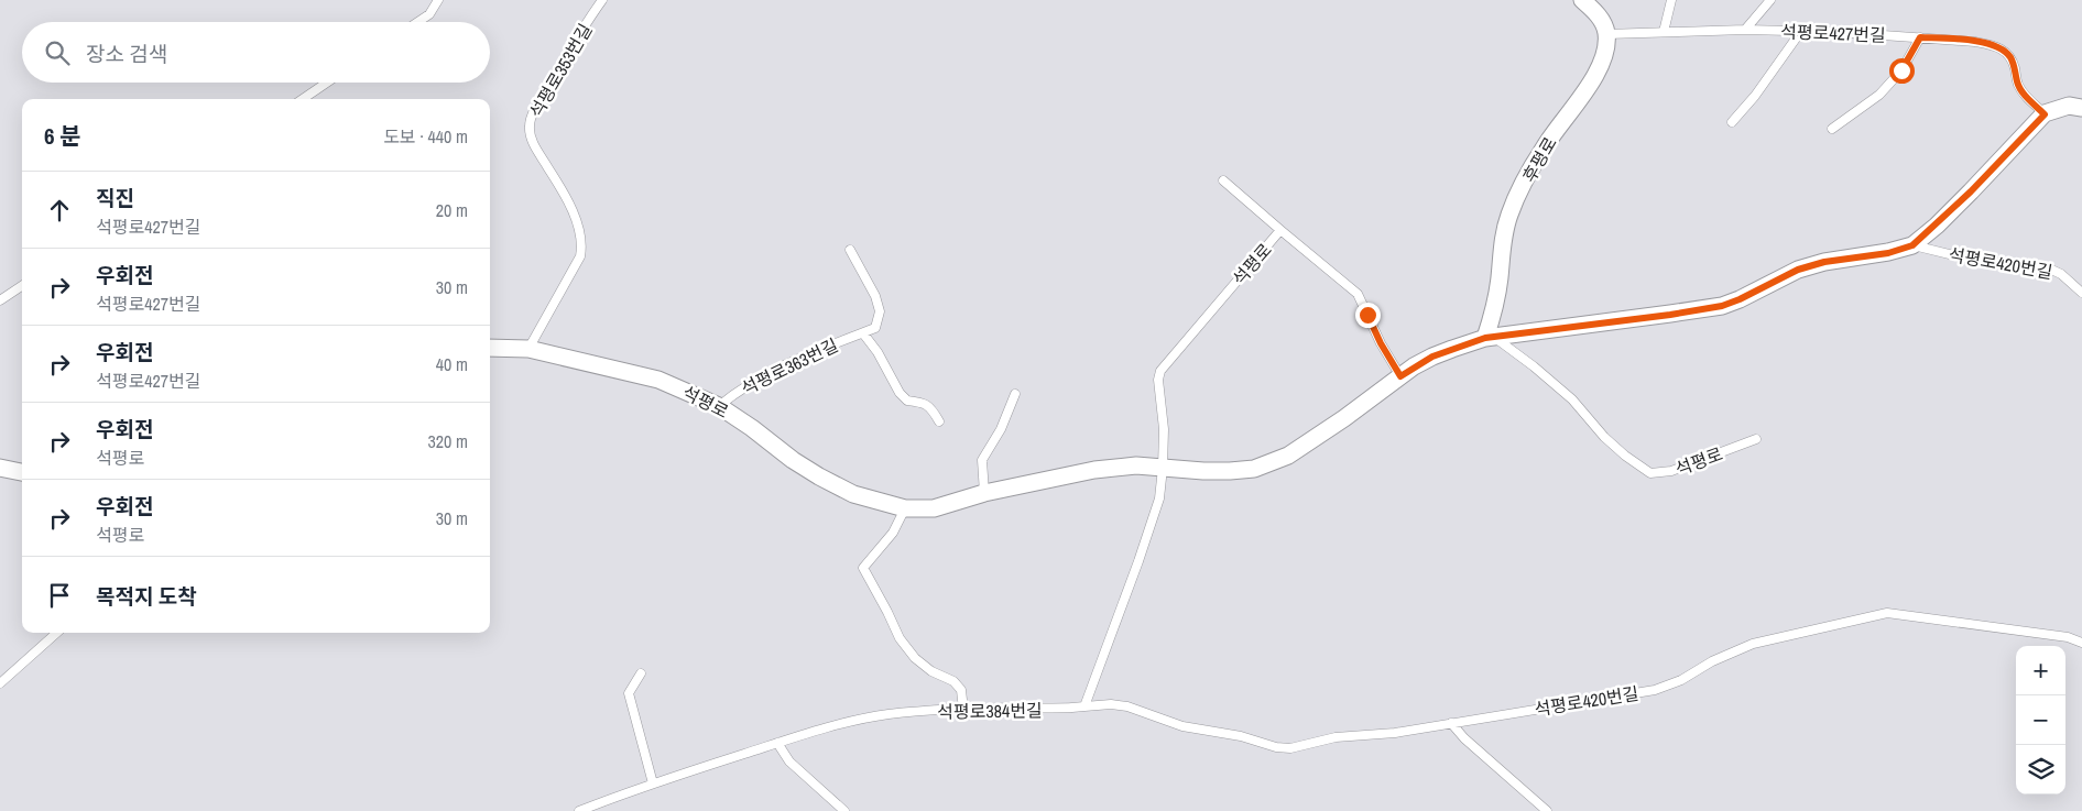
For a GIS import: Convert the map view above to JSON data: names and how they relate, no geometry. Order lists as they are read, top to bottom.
{
  "streets": {
    "street": ["후평로", "석평로"],
    "lane": [
      "석평로427번길",
      "석평로353번길",
      "석평로420번길",
      "석평로363번길",
      "석평로384번길"
    ]
  },
  "crossings": [
    ["석평로427번길", "후평로"],
    ["석평로427번길", "석평로"],
    ["석평로353번길", "석평로"],
    ["후평로", "석평로"],
    ["석평로420번길", "석평로"],
    ["석평로420번길", "석평로384번길"],
    ["석평로", "석평로363번길"]
  ],
  "page": {
    "search": "장소 검색",
    "heading": ["6 분", "도보 · 440 m"],
    "list": [
      ["직진", "석평로427번길", "20 m"],
      ["우회전", "석평로427번길", "30 m"],
      ["우회전", "석평로427번길", "40 m"],
      ["우회전", "석평로", "320 m"],
      ["우회전", "석평로", "30 m"],
      "목적지 도착"
    ],
    "map_buttons": ["+", "−"]
  }
}
